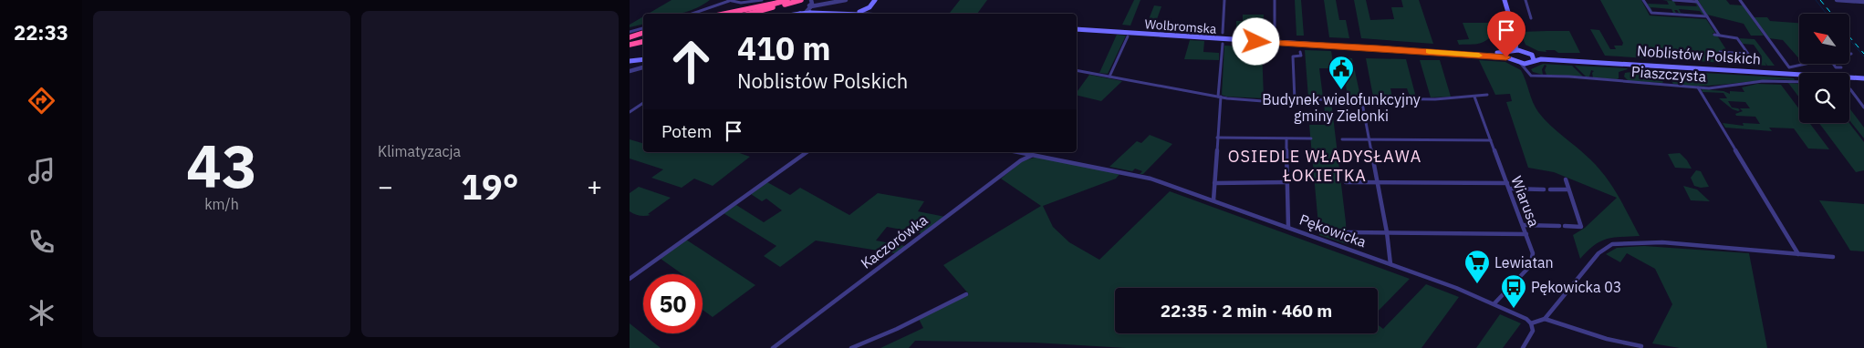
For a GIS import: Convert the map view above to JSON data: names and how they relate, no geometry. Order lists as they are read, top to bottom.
{
  "streets": {
    "main road": ["Wolbromska", "Noblistów Polskich"],
    "street": [
      "Piaszczysta",
      "Wiarusa",
      "Pękowicka",
      "Kaczorówka"
    ]
  },
  "crossings": [
    ["Wiarusa", "Pękowicka"],
    ["Pękowicka", "Kaczorówka"]
  ],
  "districts": ["OSIEDLE WŁADYSŁAWA ŁOKIETKA"],
  "places": {
    "public building": ["Budynek wielofunkcyjny gminy Zielonki"],
    "supermarket": ["Lewiatan"],
    "bus stop": ["Pękowicka 03"]
  },
  "north": "top left",
  "page": {
    "tabs": "22:33",
    "tile": [
      ["43", "km/h"],
      "Klimatyzacja"
    ],
    "turn": ["410 m", "Noblistów Polskich"],
    "then": "Potem",
    "heat": ["−", "19°", "+"],
    "limit": "50",
    "trip": "22:35 · 2 min · 460 m"
  }
}
